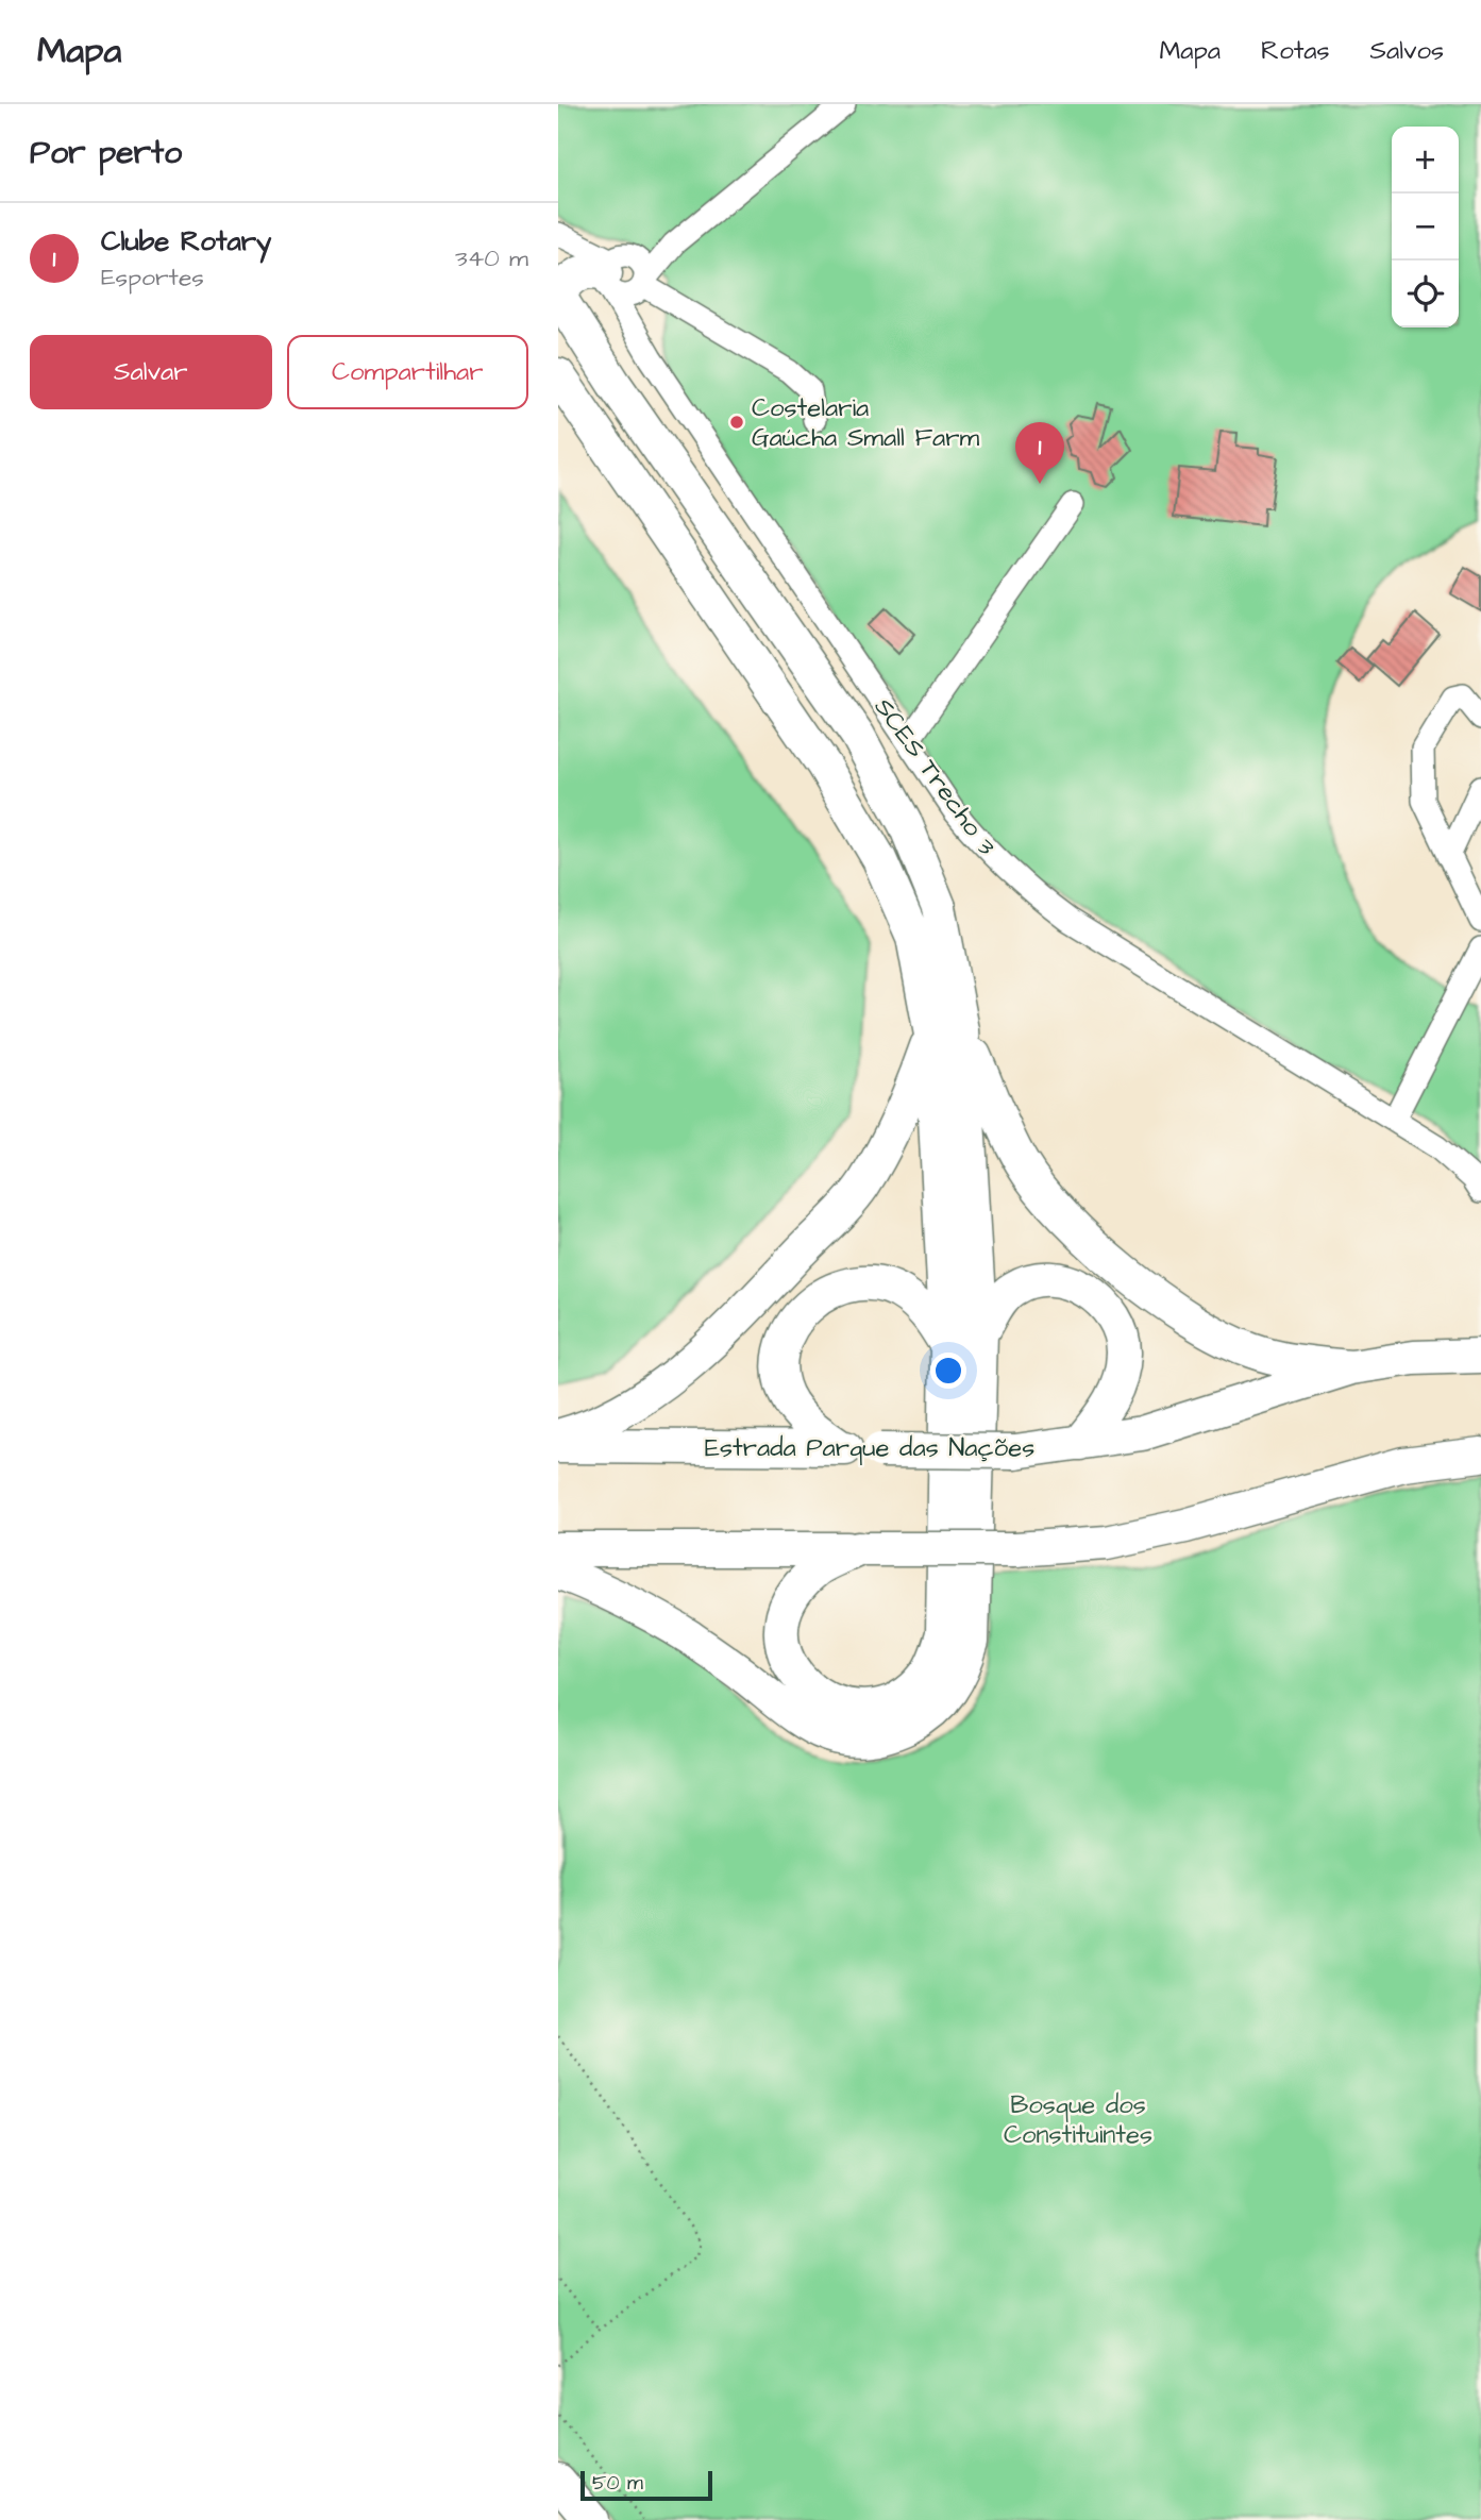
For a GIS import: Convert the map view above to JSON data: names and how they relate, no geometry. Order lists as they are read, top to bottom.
{
  "streets": {
    "highway": ["SCES Trecho 3", "Estrada Parque das Nações"]
  },
  "parks": ["Bosque dos Constituintes"],
  "places": ["Costelaria Gaúcha Small Farm"],
  "scale_bar": "50 m",
  "page": {
    "header": "Mapa",
    "nav": ["Mapa", "Rotas", "Salvos"],
    "heading": "Por perto",
    "map_buttons": ["+", "−"],
    "list": [
      {
        "mark": "1",
        "name": "Clube Rotary",
        "note": "Esportes",
        "value": "340 m"
      }
    ],
    "buttons": ["Salvar", "Compartilhar"],
    "pins": "1",
    "scale": "50 m"
  }
}
